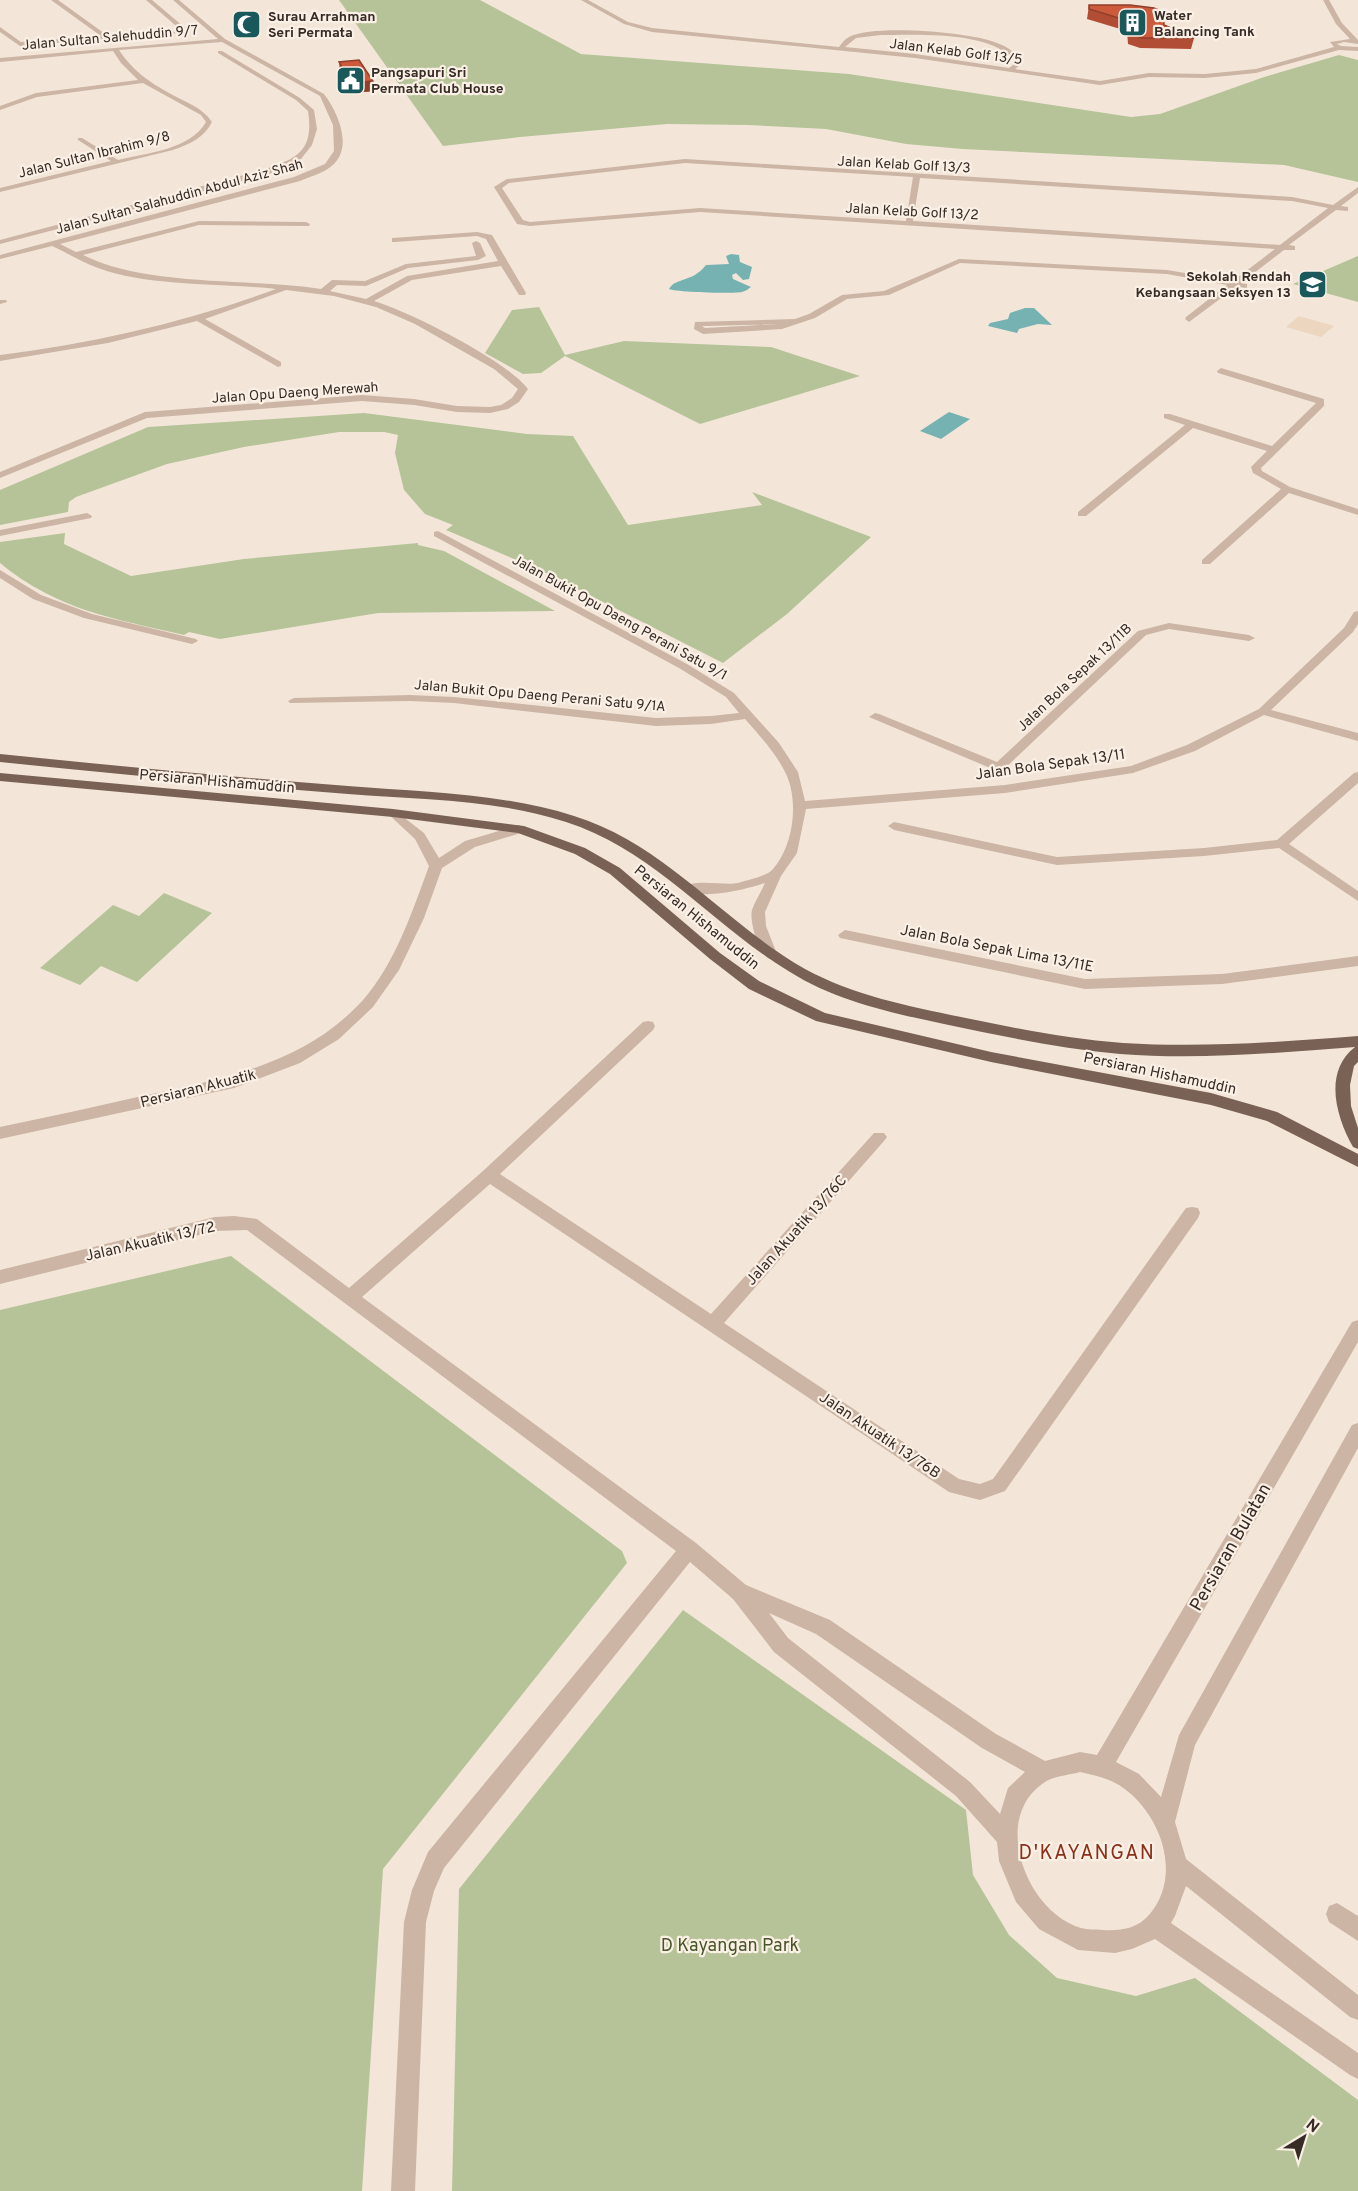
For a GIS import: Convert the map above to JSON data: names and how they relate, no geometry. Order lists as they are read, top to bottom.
{
  "streets": {
    "main road": ["Persiaran Hishamuddin"],
    "street": [
      "Jalan Sultan Salehuddin 9/7",
      "Jalan Kelab Golf 13/5",
      "Jalan Sultan Ibrahim 9/8",
      "Jalan Kelab Golf 13/3",
      "Jalan Sultan Salahuddin Abdul Aziz Shah",
      "Jalan Kelab Golf 13/2",
      "Jalan Opu Daeng Merewah",
      "Jalan Bukit Opu Daeng Perani Satu 9/1",
      "Jalan Bola Sepak 13/11B",
      "Jalan Bukit Opu Daeng Perani Satu 9/1A",
      "Jalan Bola Sepak 13/11",
      "Jalan Bola Sepak Lima 13/11E",
      "Persiaran Akuatik",
      "Jalan Akuatik 13/76C",
      "Jalan Akuatik 13/72",
      "Jalan Akuatik 13/76B",
      "Persiaran Bulatan"
    ]
  },
  "crossings": [
    ["Jalan Sultan Salehuddin 9/7", "Jalan Sultan Ibrahim 9/8"],
    ["Jalan Kelab Golf 13/3", "Jalan Kelab Golf 13/2"],
    ["Jalan Sultan Salahuddin Abdul Aziz Shah", "Jalan Opu Daeng Merewah"],
    ["Jalan Bukit Opu Daeng Perani Satu 9/1", "Jalan Bukit Opu Daeng Perani Satu 9/1A"],
    ["Jalan Bukit Opu Daeng Perani Satu 9/1", "Jalan Bola Sepak 13/11"],
    ["Jalan Bukit Opu Daeng Perani Satu 9/1", "Persiaran Hishamuddin"],
    ["Jalan Akuatik 13/76C", "Jalan Akuatik 13/76B"]
  ],
  "districts": ["D'KAYANGAN"],
  "parks": ["D Kayangan Park"],
  "places": {
    "building": ["Water Balancing Tank"],
    "mosque": ["Surau Arrahman Seri Permata"],
    "public building": ["Pangsapuri Sri Permata Club House"],
    "school or university": ["Sekolah Rendah Kebangsaan Seksyen 13"]
  },
  "north": "top right"
}
